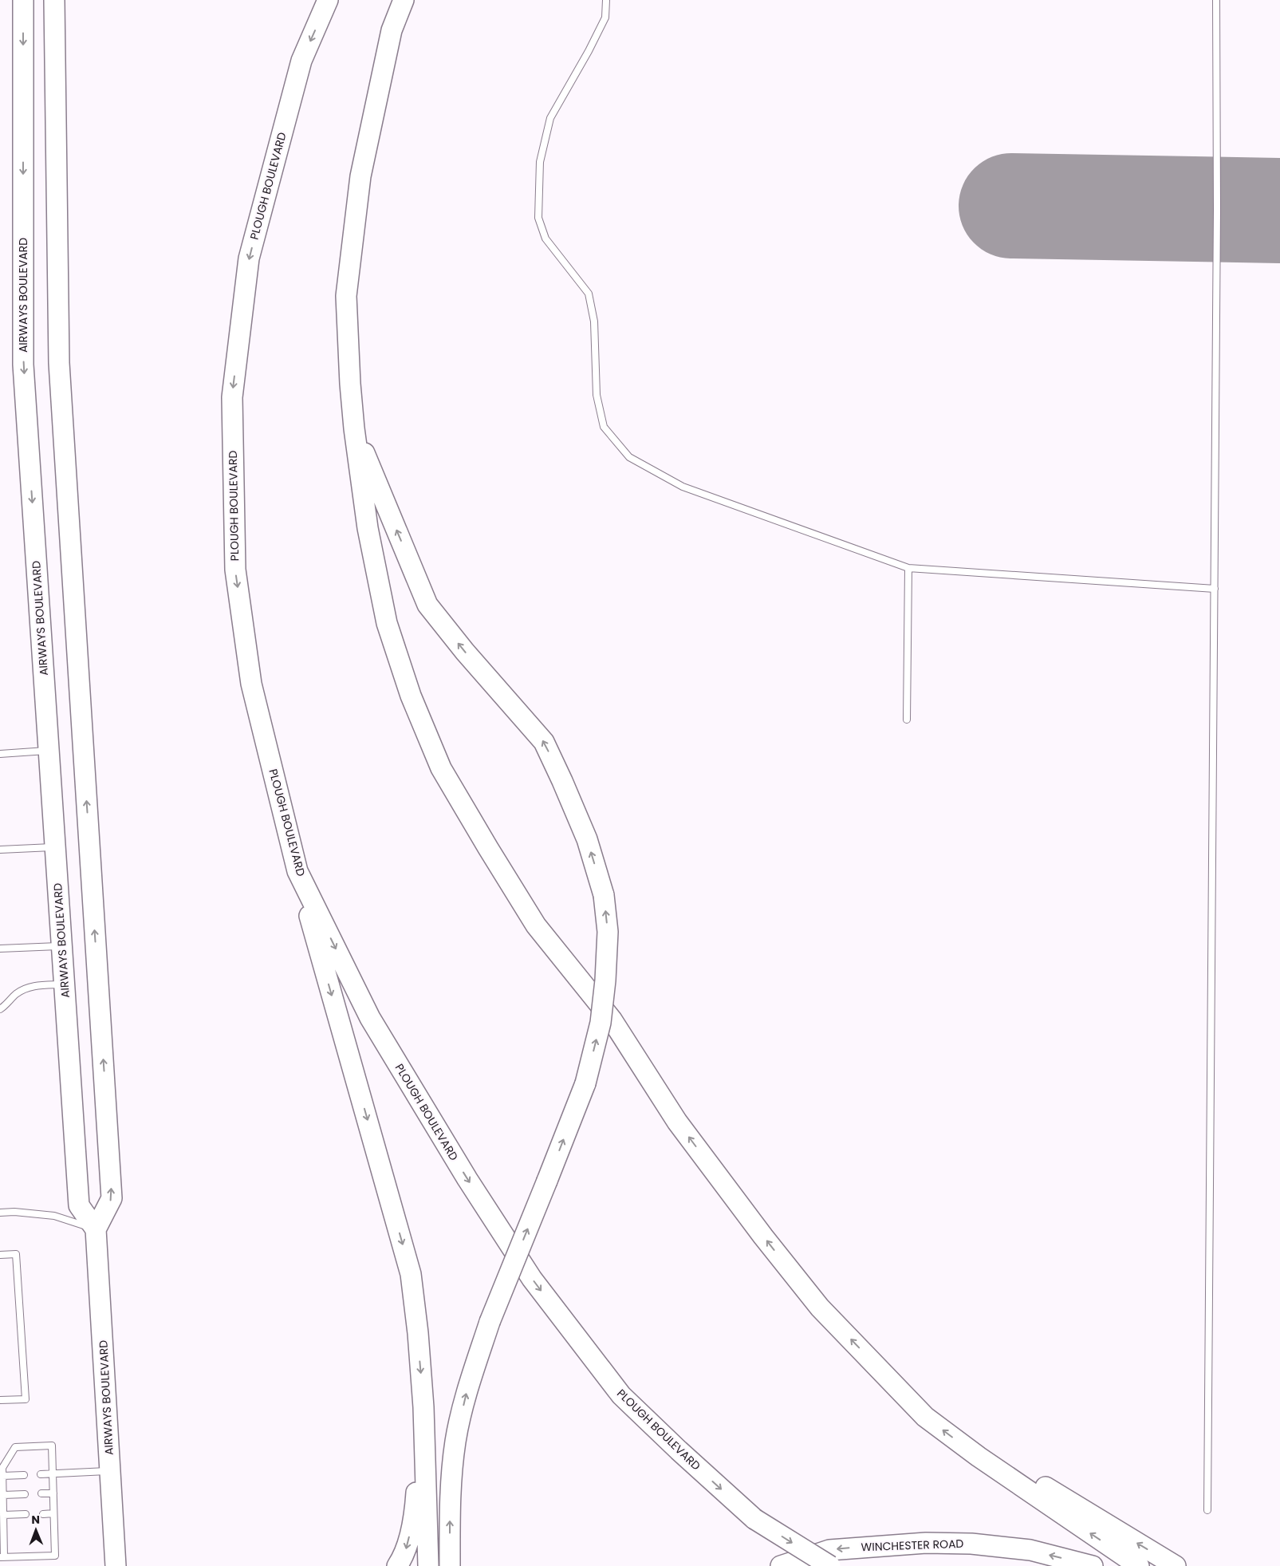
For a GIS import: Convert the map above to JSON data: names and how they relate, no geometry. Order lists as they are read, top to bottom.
{
  "streets": {
    "main road": ["PLOUGH BOULEVARD", "AIRWAYS BOULEVARD", "WINCHESTER ROAD"]
  },
  "one_way": ["WINCHESTER ROAD"],
  "north": "top"
}
